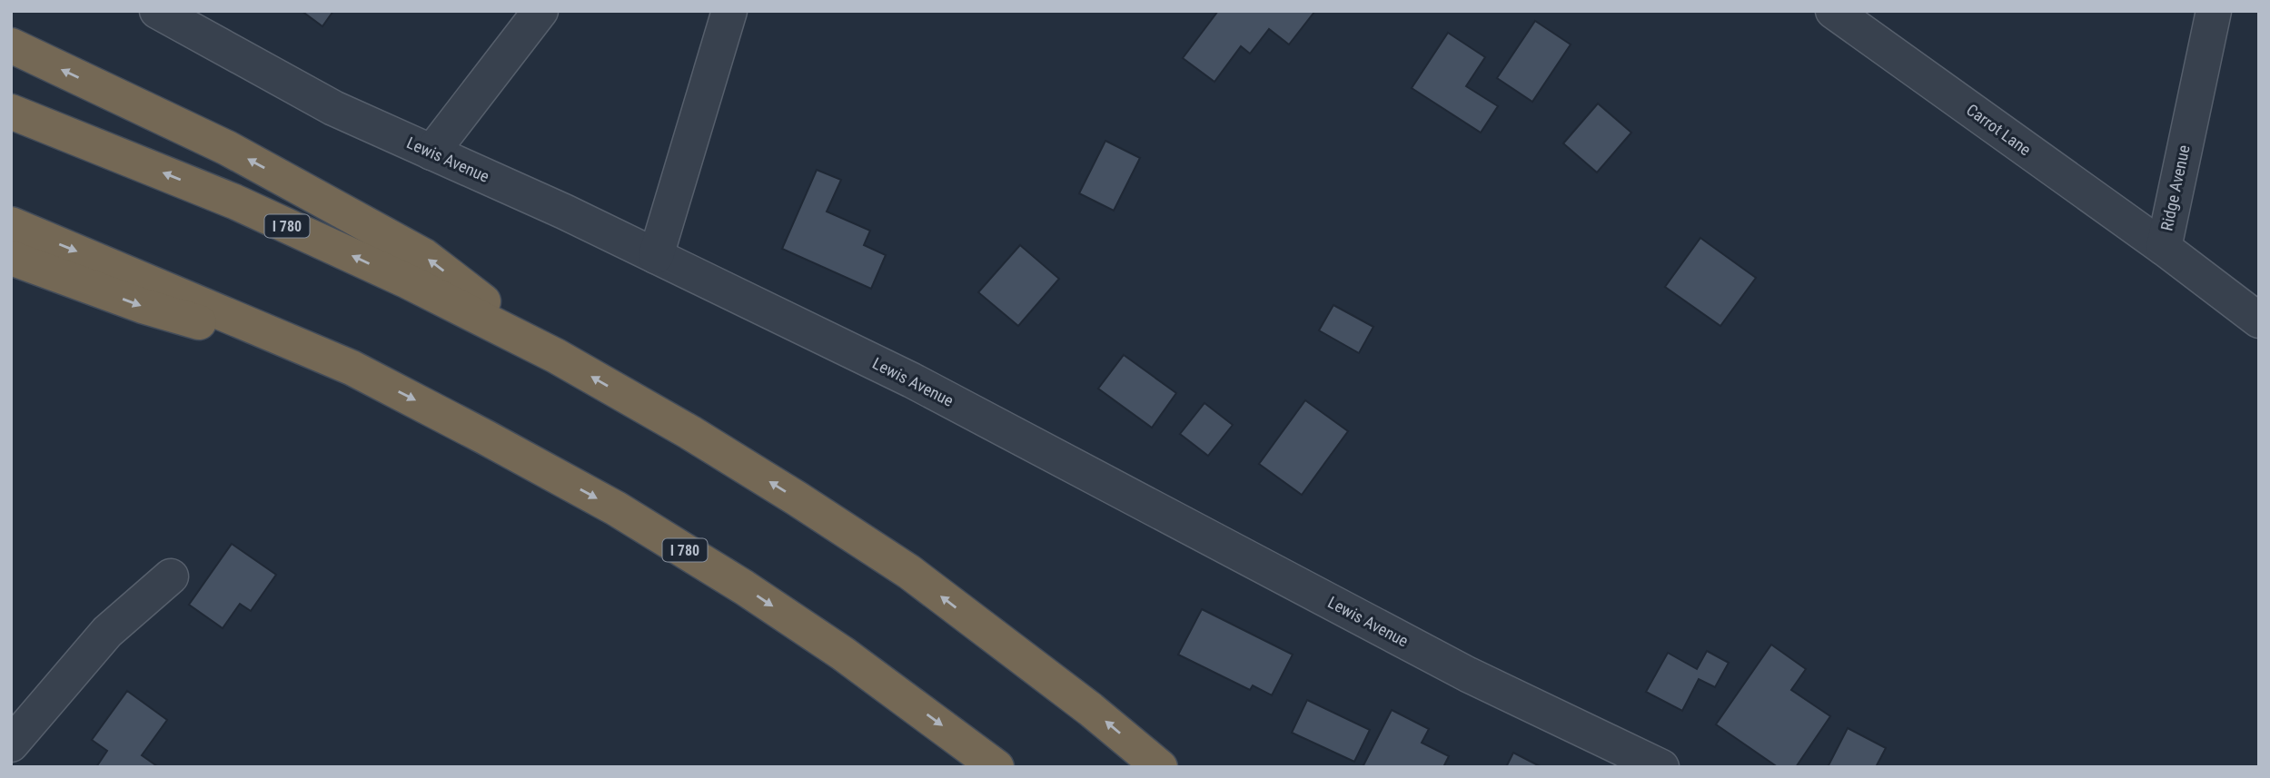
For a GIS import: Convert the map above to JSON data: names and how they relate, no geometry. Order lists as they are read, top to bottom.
{
  "streets": {
    "highway": ["I 780"],
    "street": ["Carrot Lane", "Lewis Avenue", "Ridge Avenue"]
  },
  "crossings": [
    ["Carrot Lane", "Ridge Avenue"]
  ]
}
